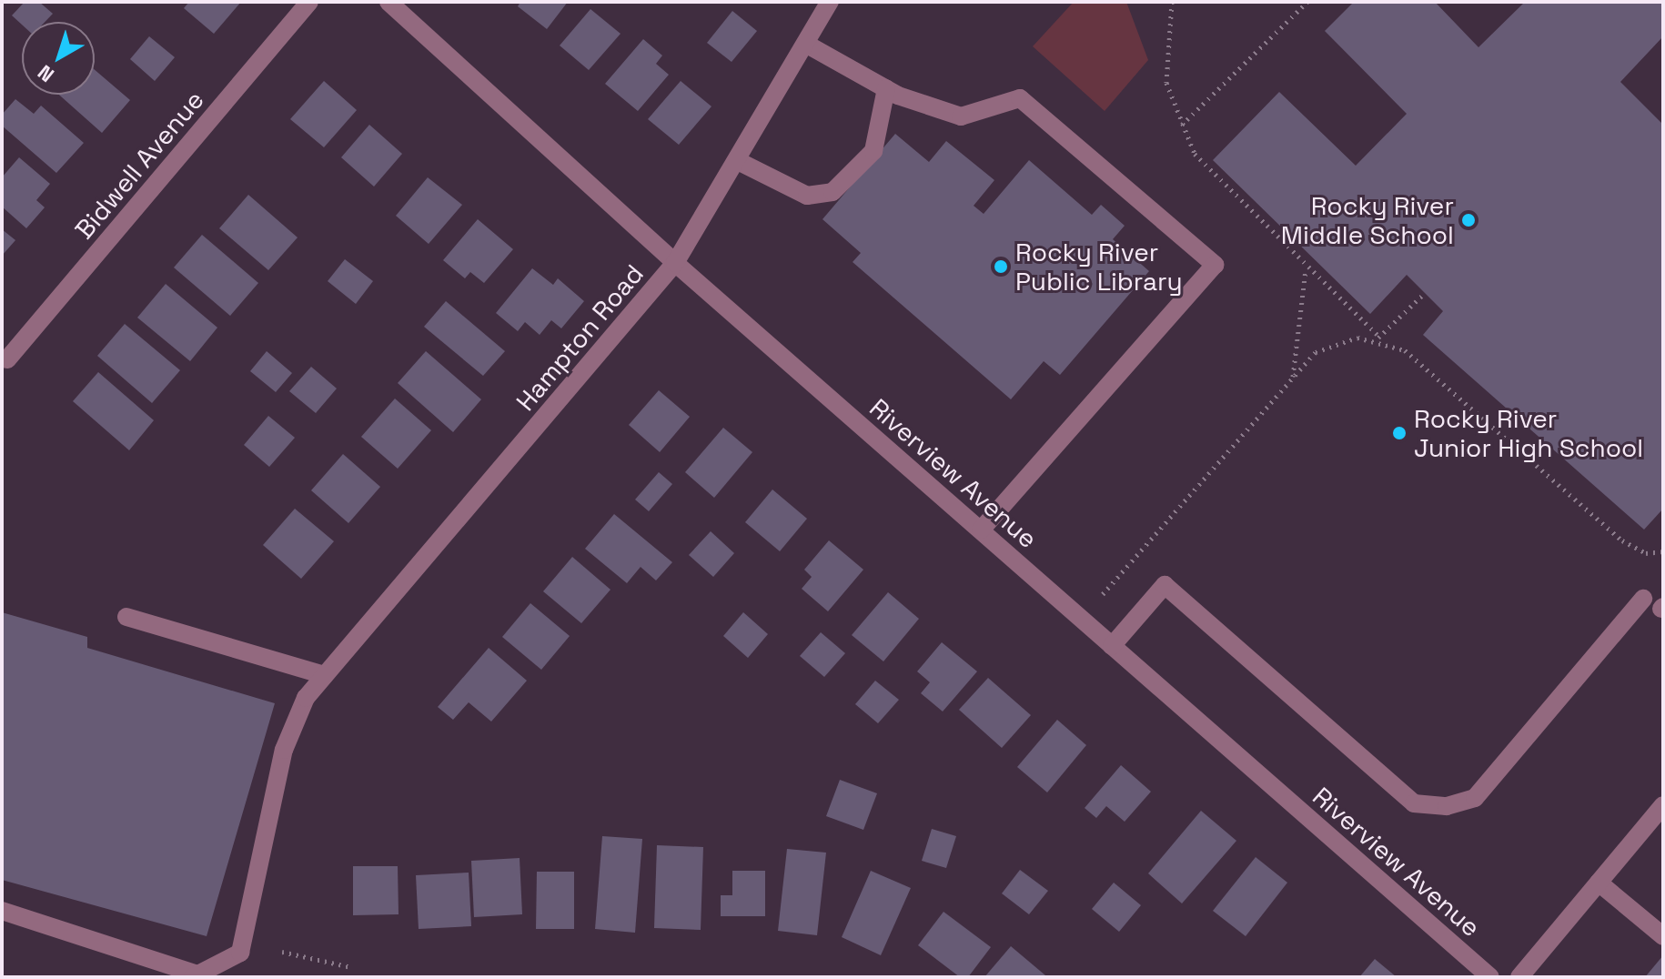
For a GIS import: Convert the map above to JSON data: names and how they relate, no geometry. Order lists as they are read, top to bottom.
{
  "streets": {
    "street": ["Bidwell Avenue", "Hampton Road", "Riverview Avenue"]
  },
  "crossings": [
    ["Hampton Road", "Riverview Avenue"]
  ],
  "places": ["Rocky River Middle School", "Rocky River Public Library", "Rocky River Junior High School"],
  "north": "bottom left"
}
